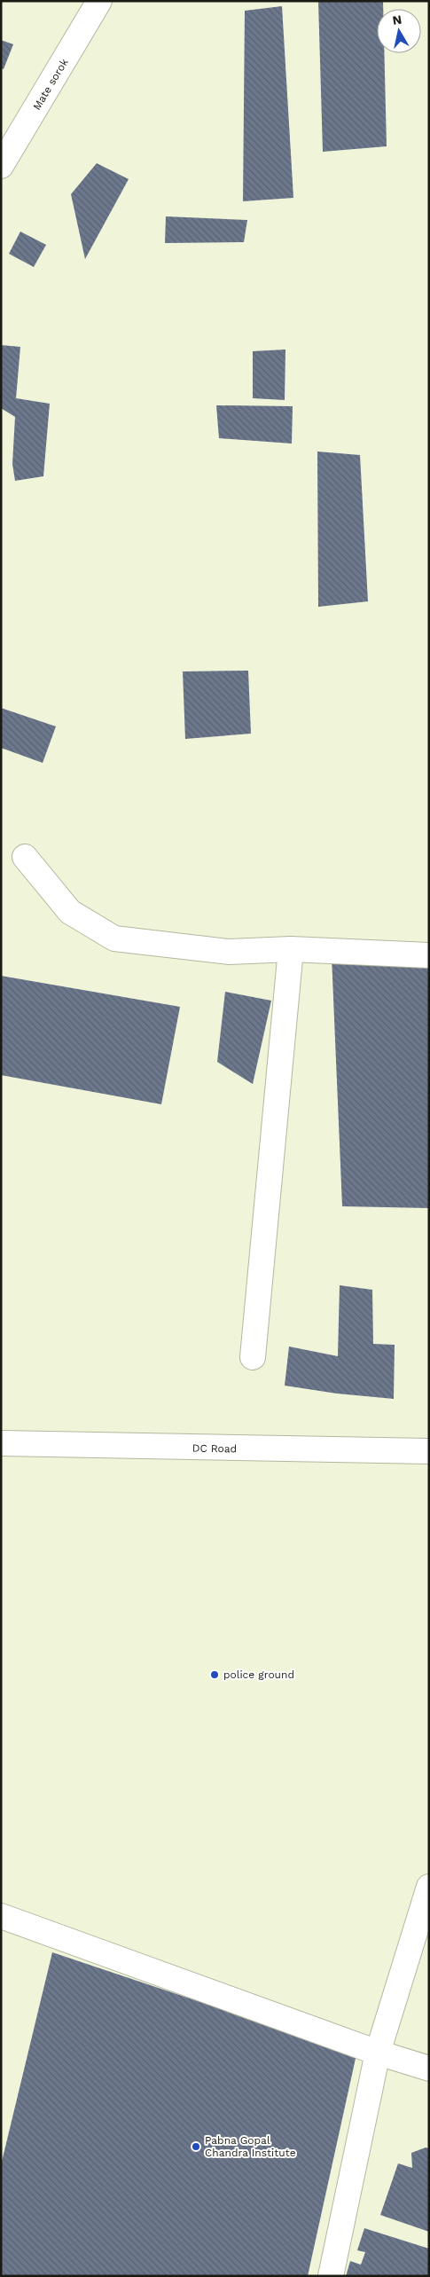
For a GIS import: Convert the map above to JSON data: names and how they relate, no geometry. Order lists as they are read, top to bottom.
{
  "streets": {
    "street": ["Mate sorok", "DC Road"]
  },
  "places": ["police ground", "Pabna Gopal Chandra Institute"],
  "north": "top"
}
